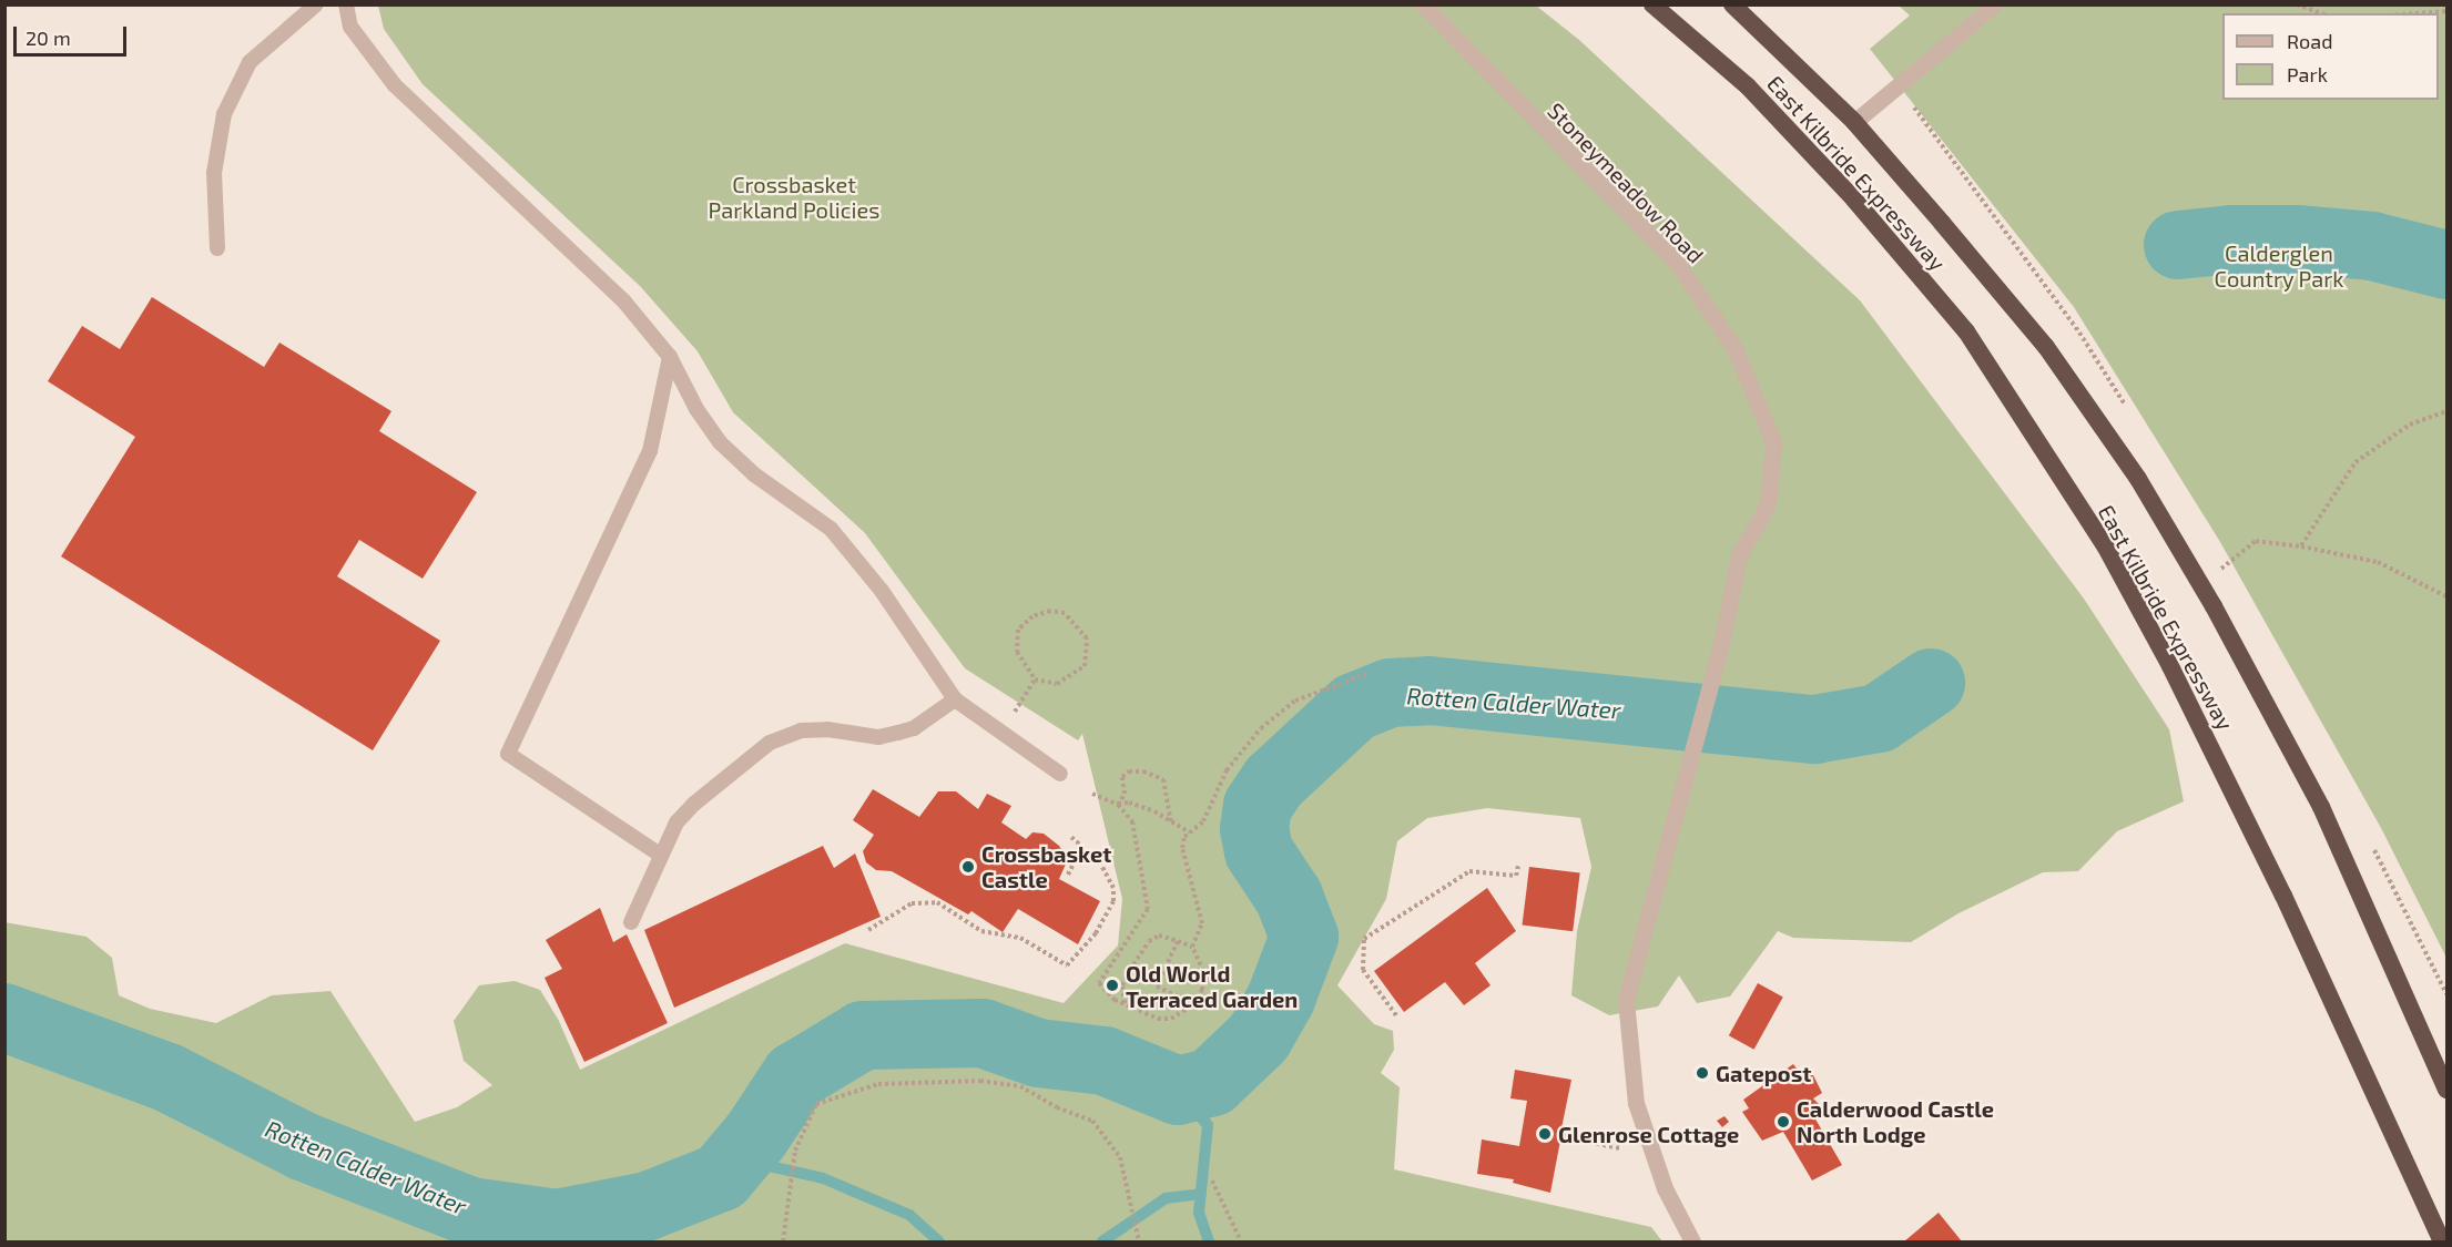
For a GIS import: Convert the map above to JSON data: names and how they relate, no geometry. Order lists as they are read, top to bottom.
{
  "streets": {
    "highway": ["East Kilbride Expressway"],
    "street": ["Stoneymeadow Road"]
  },
  "water": ["Rotten Calder Water"],
  "parks": ["Crossbasket Parkland Policies", "Calderglen Country Park"],
  "places": [
    "Crossbasket Castle",
    "Old World Terraced Garden",
    "Gatepost",
    "Calderwood Castle North Lodge",
    "Glenrose Cottage"
  ],
  "legend": ["Road", "Park"],
  "scale_bar": "20 m"
}
